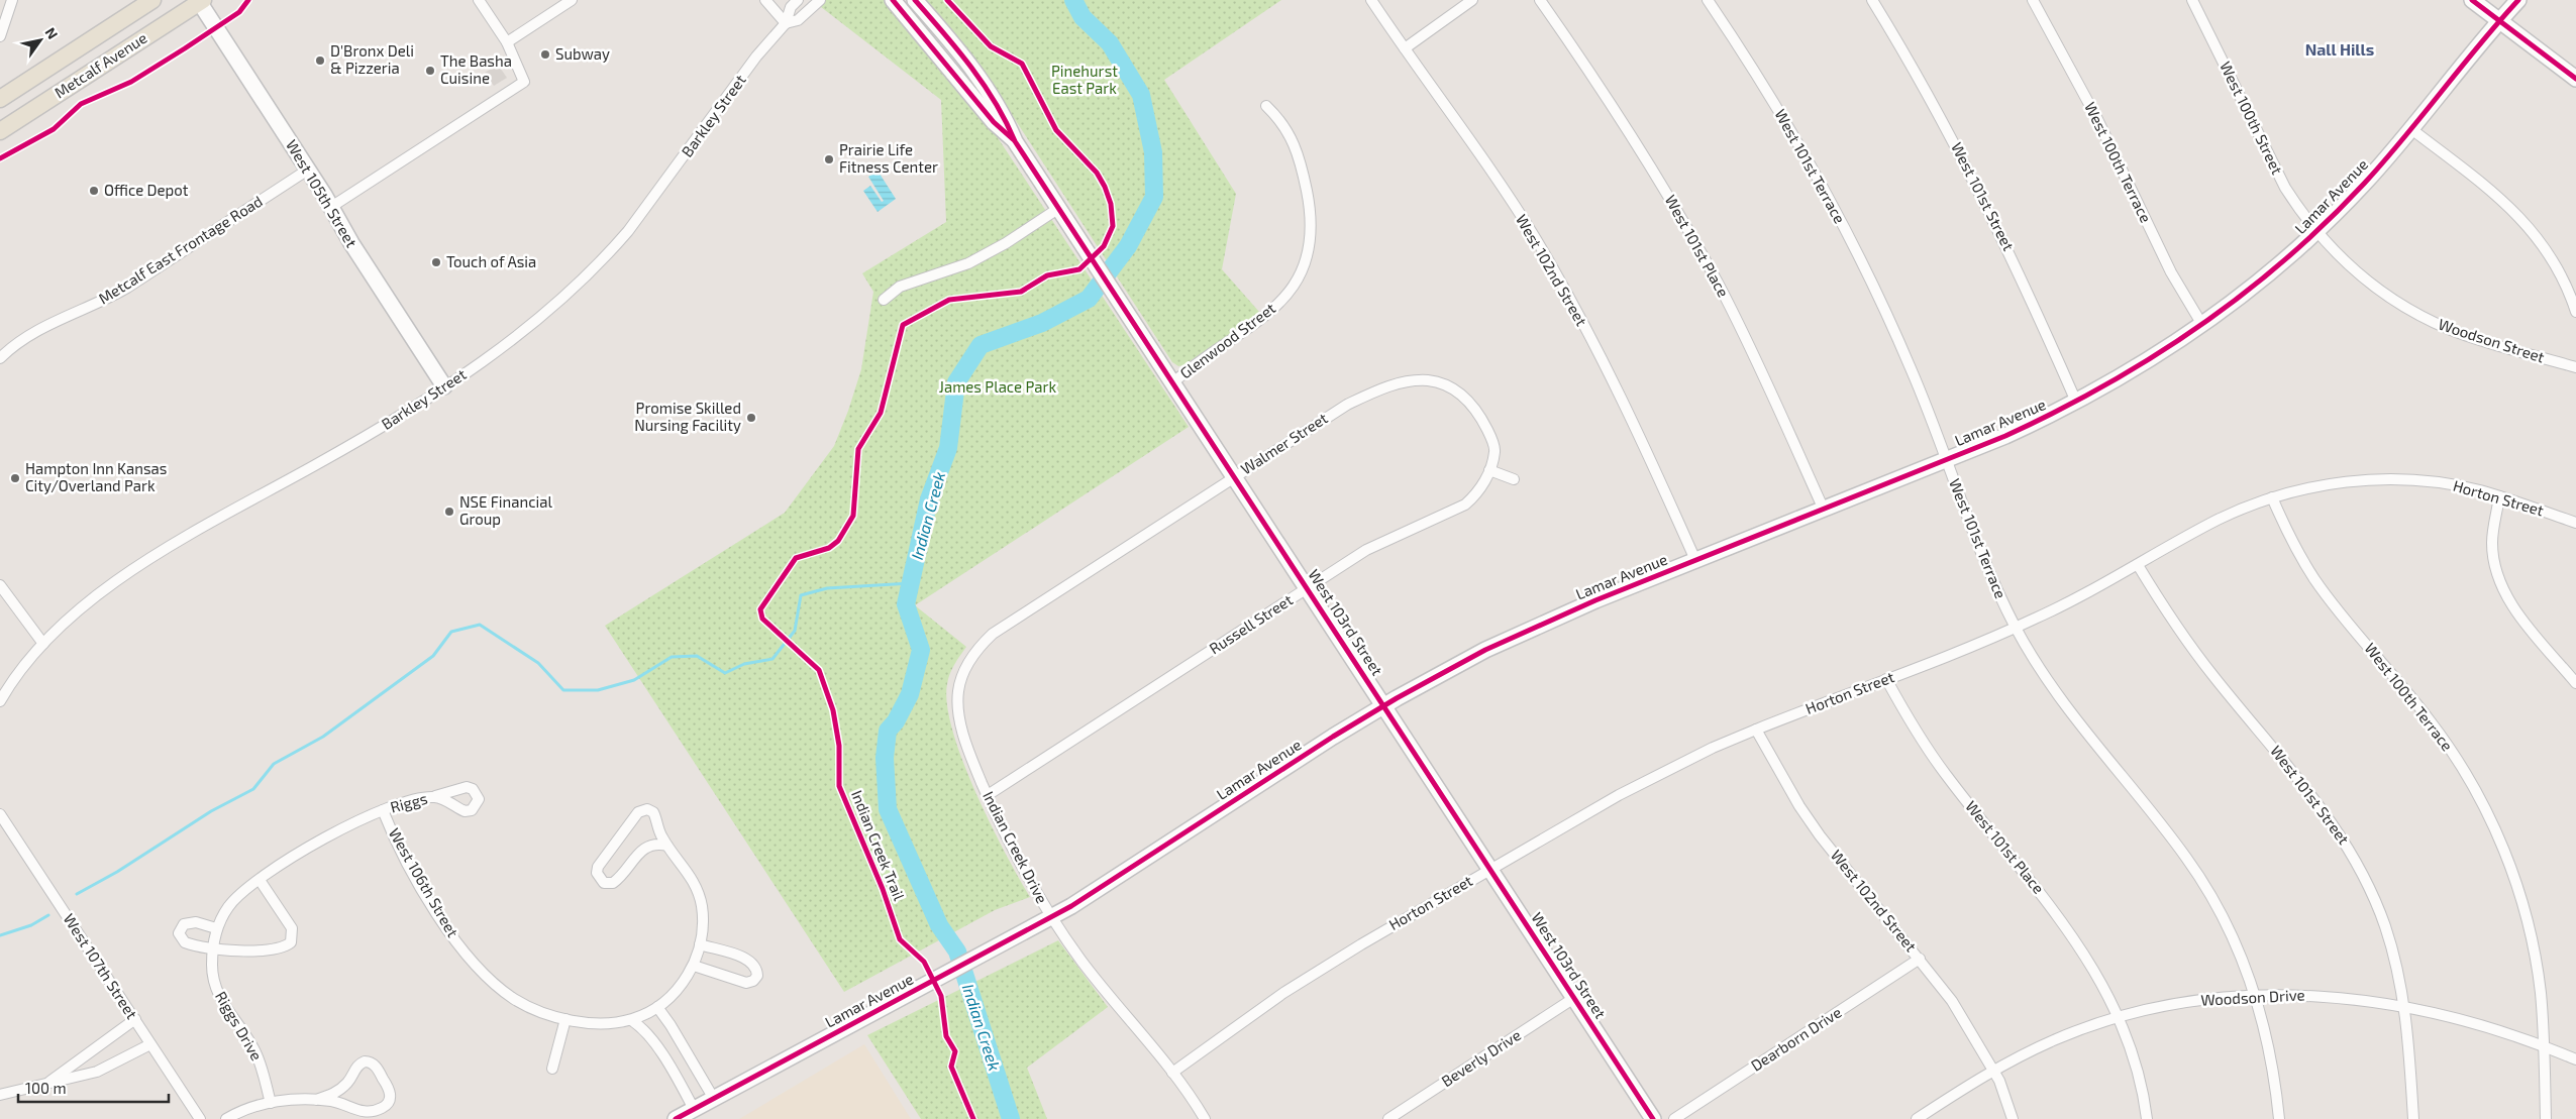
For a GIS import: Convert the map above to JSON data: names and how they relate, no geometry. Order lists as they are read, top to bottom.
{
  "streets": {
    "main road": ["Metcalf Avenue"],
    "street": [
      "Barkley Street",
      "West 100th Street",
      "West 100th Terrace",
      "West 101st Terrace",
      "West 105th Street",
      "West 101st Street",
      "Lamar Avenue",
      "West 101st Place",
      "Metcalf East Frontage Road",
      "West 102nd Street",
      "Glenwood Street",
      "Woodson Street",
      "Walmer Street",
      "Horton Street",
      "West 103rd Street",
      "Russell Street",
      "Riggs",
      "Indian Creek Drive",
      "West 106th Street",
      "West 107th Street",
      "Woodson Drive",
      "Riggs Drive",
      "Dearborn Drive",
      "Beverly Drive"
    ],
    "cycle path": ["Indian Creek Trail"]
  },
  "crossings": [
    ["Metcalf Avenue", "West 105th Street"],
    ["Barkley Street", "West 105th Street"],
    ["West 100th Street", "Lamar Avenue"],
    ["West 100th Street", "Woodson Street"],
    ["West 100th Terrace", "Lamar Avenue"],
    ["West 100th Terrace", "Horton Street"],
    ["West 100th Terrace", "Woodson Drive"],
    ["West 101st Terrace", "Lamar Avenue"],
    ["West 101st Terrace", "Horton Street"],
    ["West 101st Terrace", "Woodson Drive"],
    ["West 105th Street", "Metcalf East Frontage Road"],
    ["West 101st Street", "Lamar Avenue"],
    ["West 101st Street", "Horton Street"],
    ["West 101st Street", "Woodson Drive"],
    ["Lamar Avenue", "West 101st Place"],
    ["Lamar Avenue", "West 102nd Street"],
    ["Lamar Avenue", "Woodson Street"],
    ["Lamar Avenue", "West 103rd Street"],
    ["Lamar Avenue", "Indian Creek Drive"],
    ["West 101st Place", "Horton Street"],
    ["West 101st Place", "Woodson Drive"],
    ["West 102nd Street", "Horton Street"],
    ["West 102nd Street", "Woodson Drive"],
    ["West 102nd Street", "Dearborn Drive"],
    ["Glenwood Street", "West 103rd Street"],
    ["Walmer Street", "West 103rd Street"],
    ["Walmer Street", "Russell Street"],
    ["Walmer Street", "Indian Creek Drive"],
    ["Horton Street", "West 103rd Street"],
    ["Horton Street", "Indian Creek Drive"],
    ["West 103rd Street", "Russell Street"],
    ["West 103rd Street", "Beverly Drive"],
    ["Russell Street", "Indian Creek Drive"],
    ["Riggs", "West 106th Street"],
    ["Riggs", "Riggs Drive"],
    ["West 106th Street", "Riggs Drive"]
  ],
  "districts": ["Nall Hills"],
  "water": ["Indian Creek"],
  "parks": ["Pinehurst East Park", "James Place Park"],
  "places": [
    "Subway",
    "D'Bronx Deli & Pizzeria",
    "The Basha Cuisine",
    "Prairie Life Fitness Center",
    "Office Depot",
    "Touch of Asia",
    "Promise Skilled Nursing Facility",
    "Hampton Inn Kansas City/Overland Park",
    "NSE Financial Group"
  ],
  "scale_bar": "100 m",
  "north": "top right"
}
